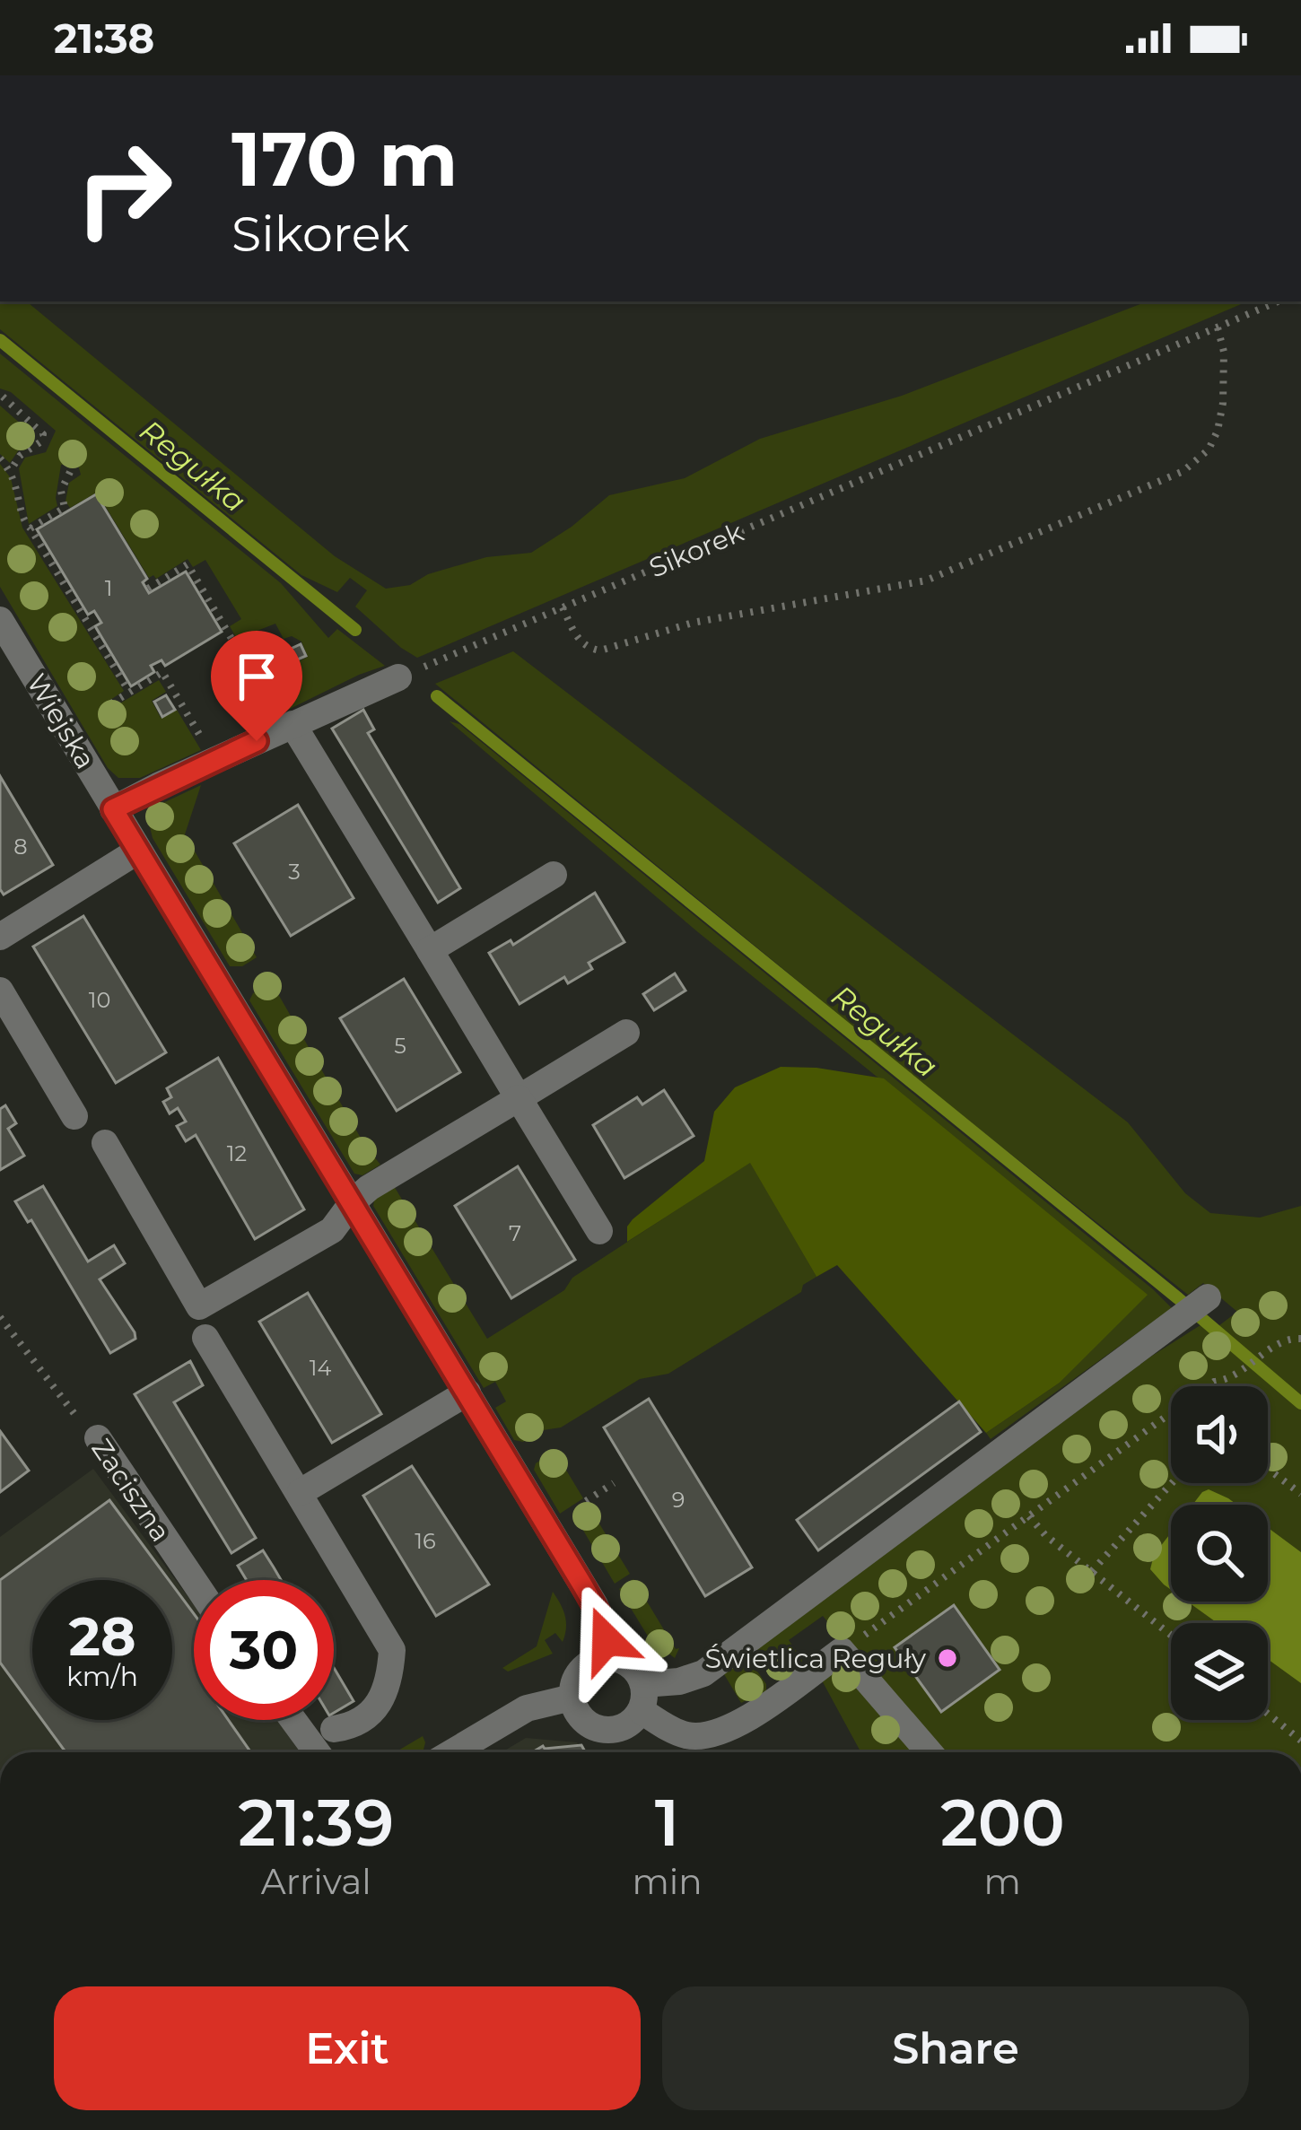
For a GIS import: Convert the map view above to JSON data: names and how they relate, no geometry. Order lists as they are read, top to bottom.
{
  "streets": {
    "street": ["Wiejska", "Zaciszna"],
    "path": ["Sikorek"]
  },
  "water": ["Regułka"],
  "places": ["Świetlica Reguły"],
  "house_numbers": [
    "1",
    "8",
    "3",
    "10",
    "5",
    "12",
    "7",
    "14",
    "9",
    "16"
  ],
  "page": {
    "status": "21:38",
    "turn": ["170 m", "Sikorek"],
    "speed": "28 km/h",
    "limit": "30",
    "eta": [
      "21:39",
      "Arrival",
      "1",
      "min",
      "200",
      "m"
    ],
    "buttons": ["Exit", "Share"]
  }
}
